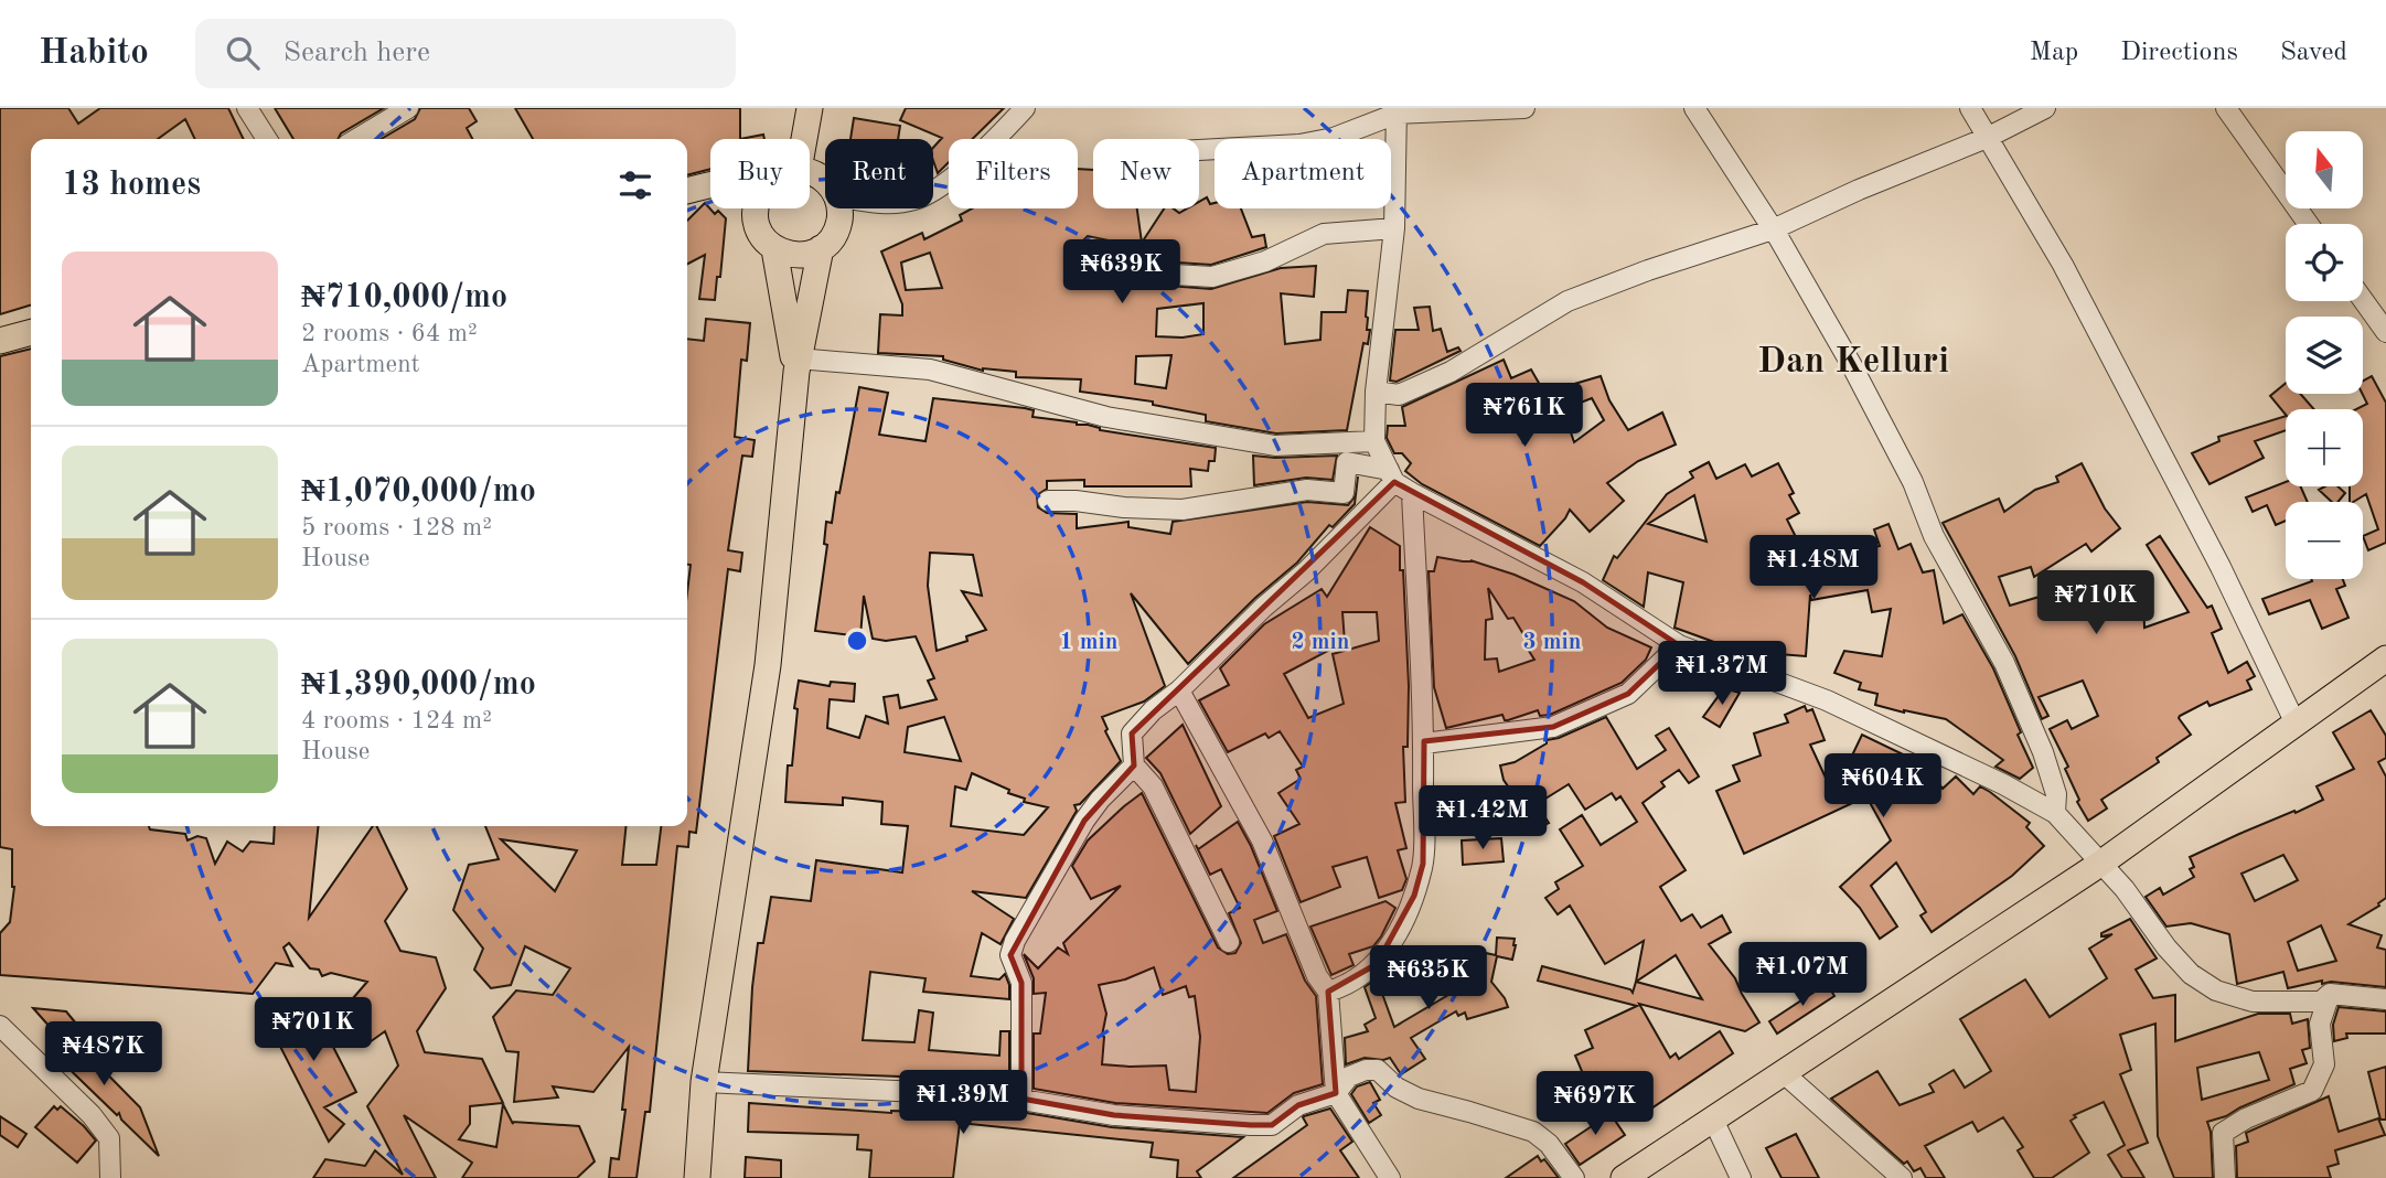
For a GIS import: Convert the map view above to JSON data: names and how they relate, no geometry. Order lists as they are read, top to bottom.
{
  "districts": ["Dan Kelluri"],
  "north": "top",
  "page": {
    "header": "Habito",
    "search": "Search here",
    "nav": ["Map", "Directions", "Saved"],
    "map_buttons": ["+", "−"],
    "chip": [
      "Buy",
      "Rent",
      "Filters",
      "New",
      "Apartment"
    ],
    "heading": "13 homes",
    "list": [
      {
        "name": "₦710,000/mo",
        "note": "2 rooms · 64 m² · Apartment"
      },
      {
        "name": "₦1,070,000/mo",
        "note": "5 rooms · 128 m² · House"
      },
      {
        "name": "₦1,390,000/mo",
        "note": "4 rooms · 124 m² · House"
      }
    ],
    "price": [
      "₦639K",
      "₦761K",
      "₦1.48M",
      "₦710K",
      "₦1.37M",
      "₦604K",
      "₦1.42M",
      "₦1.07M",
      "₦635K",
      "₦701K",
      "₦487K",
      "₦1.39M",
      "₦697K"
    ]
  },
  "rings": ["1 min", "2 min", "3 min"]
}
